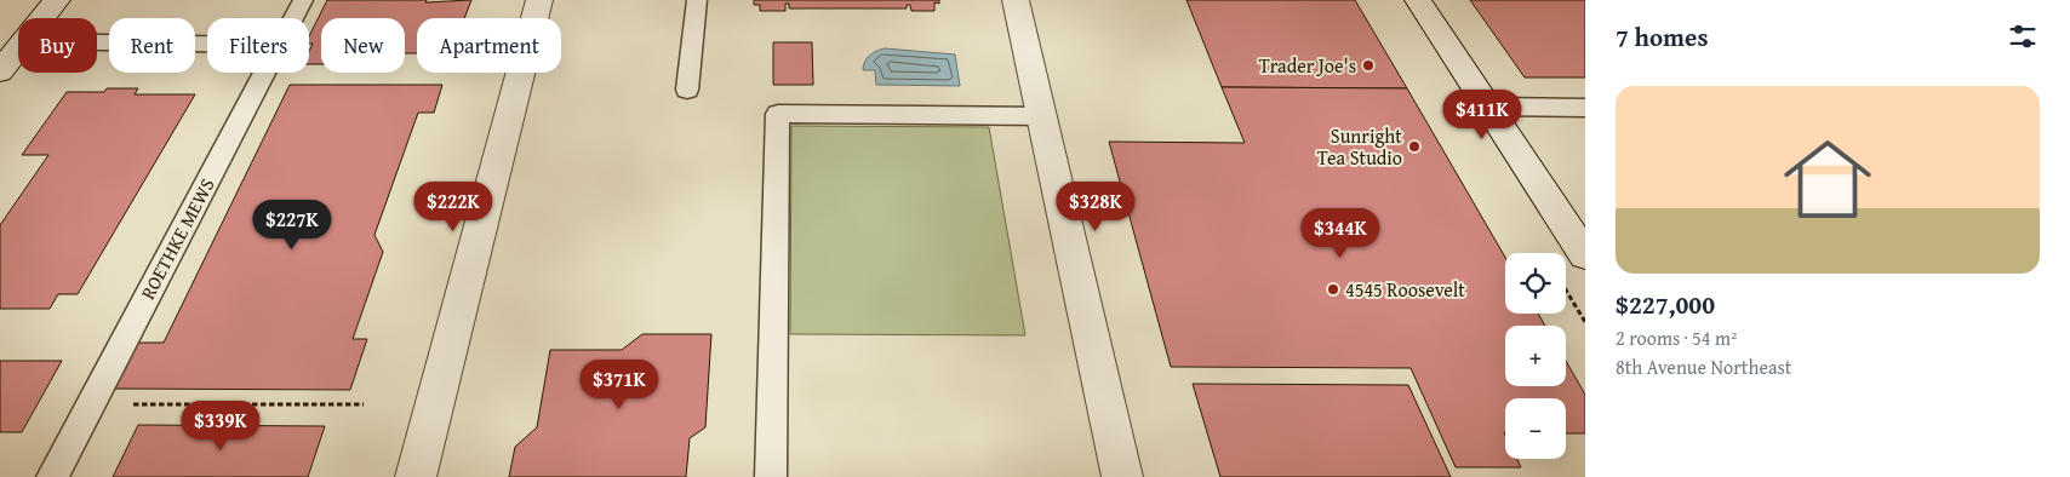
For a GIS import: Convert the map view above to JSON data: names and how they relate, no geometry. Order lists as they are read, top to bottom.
{
  "streets": {
    "lane": ["ROETHKE MEWS"]
  },
  "places": ["Trader Joe's", "Sunright Tea Studio", "4545 Roosevelt"],
  "page": {
    "heading": "7 homes",
    "chip": [
      "Buy",
      "Rent",
      "Filters",
      "New",
      "Apartment"
    ],
    "list": [
      {
        "name": "$227,000",
        "note": "2 rooms · 54 m² · 8th Avenue Northeast"
      }
    ],
    "price": [
      "$411K",
      "$222K",
      "$328K",
      "$227K",
      "$344K",
      "$371K",
      "$339K"
    ],
    "map_buttons": ["+", "−"]
  }
}
